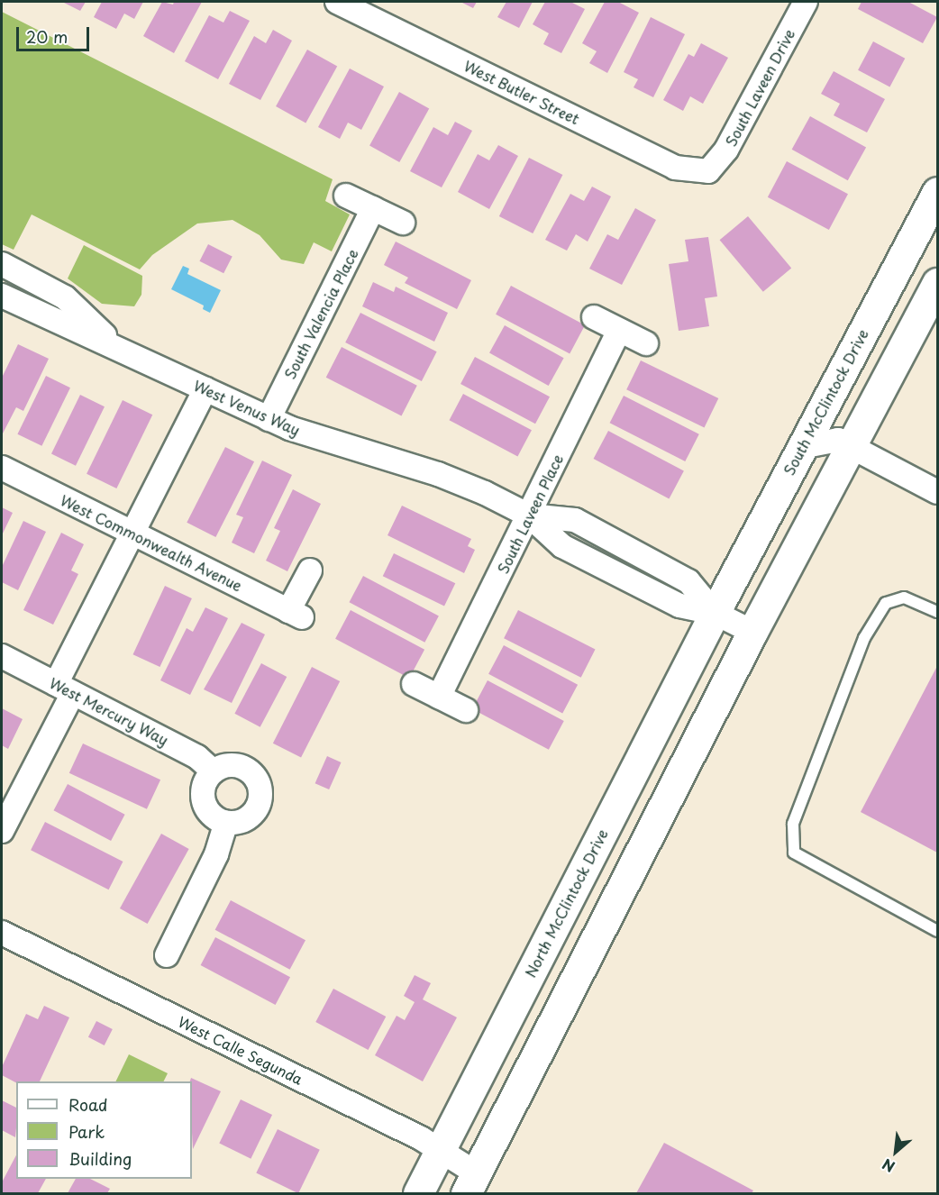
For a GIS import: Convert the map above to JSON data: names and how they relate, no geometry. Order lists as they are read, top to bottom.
{
  "streets": {
    "main road": ["South McClintock Drive", "North McClintock Drive"],
    "street": [
      "South Laveen Drive",
      "West Butler Street",
      "South Valencia Place",
      "West Venus Way",
      "South Laveen Place",
      "West Commonwealth Avenue",
      "West Mercury Way",
      "West Calle Segunda"
    ]
  },
  "crossings": [
    ["South Laveen Drive", "West Butler Street"],
    ["South Valencia Place", "West Venus Way"],
    ["South McClintock Drive", "West Venus Way"],
    ["South McClintock Drive", "North McClintock Drive"],
    ["West Venus Way", "South Laveen Place"],
    ["West Venus Way", "North McClintock Drive"],
    ["North McClintock Drive", "West Calle Segunda"]
  ],
  "legend": ["Road", "Park", "Building"],
  "scale_bar": "20 m",
  "north": "bottom left"
}
